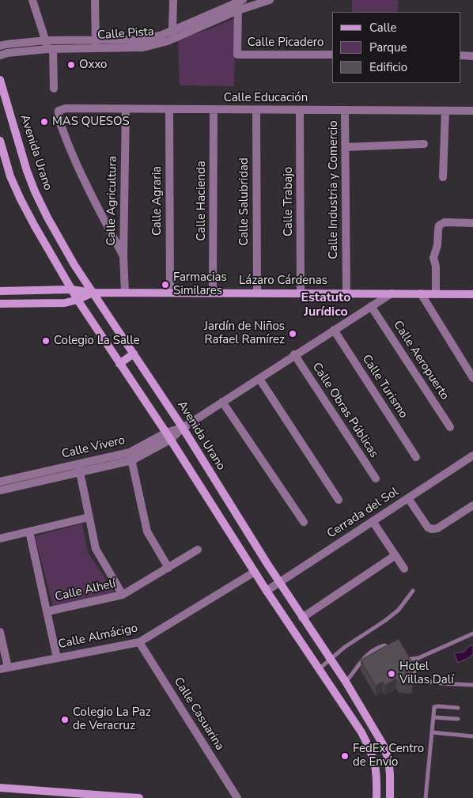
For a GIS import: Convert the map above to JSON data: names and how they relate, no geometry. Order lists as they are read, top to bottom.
{
  "streets": {
    "main road": ["Avenida Urano", "Lázaro Cárdenas"],
    "street": [
      "Calle Pista",
      "Calle Picadero",
      "Calle Educación",
      "Calle Industria y Comercio",
      "Calle Agricultura",
      "Calle Agraria",
      "Calle Hacienda",
      "Calle Salubridad",
      "Calle Trabajo",
      "Calle Aeropuerto",
      "Calle Turismo",
      "Calle Obras Públicas",
      "Calle Vivero",
      "Cerrada del Sol",
      "Calle Alhelí",
      "Calle Almácigo",
      "Calle Casuarina"
    ]
  },
  "crossings": [
    ["Calle Pista", "Calle Picadero"],
    ["Calle Educación", "Calle Industria y Comercio"],
    ["Calle Educación", "Calle Agricultura"],
    ["Calle Educación", "Calle Agraria"],
    ["Calle Educación", "Calle Hacienda"],
    ["Calle Educación", "Calle Salubridad"],
    ["Calle Educación", "Calle Trabajo"],
    ["Avenida Urano", "Lázaro Cárdenas"],
    ["Avenida Urano", "Calle Vivero"],
    ["Avenida Urano", "Cerrada del Sol"],
    ["Calle Industria y Comercio", "Lázaro Cárdenas"],
    ["Calle Agricultura", "Lázaro Cárdenas"],
    ["Calle Agraria", "Lázaro Cárdenas"],
    ["Calle Hacienda", "Lázaro Cárdenas"],
    ["Calle Salubridad", "Lázaro Cárdenas"],
    ["Calle Trabajo", "Lázaro Cárdenas"],
    ["Calle Almácigo", "Calle Casuarina"]
  ],
  "districts": ["Estatuto Jurídico"],
  "places": [
    "Oxxo",
    "MAS QUESOS",
    "Farmacias Similares",
    "Jardín de Niños Rafael Ramírez",
    "Colegio La Salle",
    "Hotel Villas Dalí",
    "Colegio La Paz de Veracruz",
    "FedEx Centro de Envío"
  ],
  "legend": ["Calle", "Parque", "Edificio"]
}
